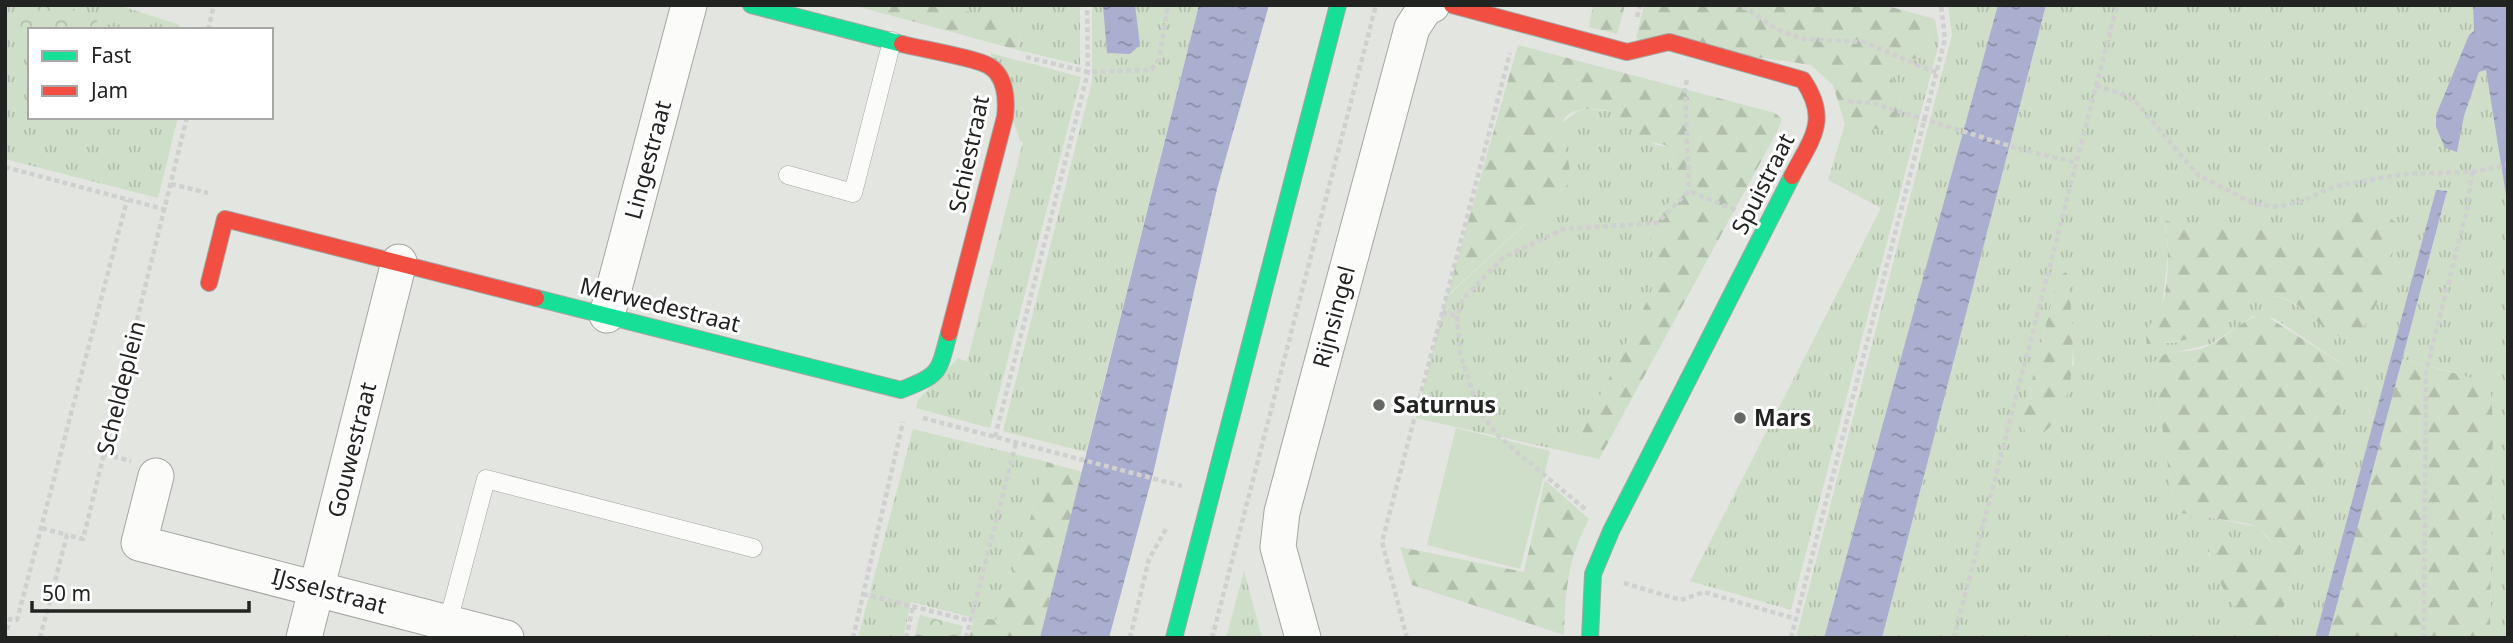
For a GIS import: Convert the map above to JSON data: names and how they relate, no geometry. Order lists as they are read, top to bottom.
{
  "streets": {
    "street": [
      "Schiestraat",
      "Lingestraat",
      "Spuistraat",
      "Merwedestraat",
      "Rijnsingel",
      "Gouwestraat",
      "IJsselstraat"
    ],
    "path": ["Scheldeplein"]
  },
  "crossings": [
    ["Schiestraat", "Merwedestraat"],
    ["Lingestraat", "Merwedestraat"],
    ["Merwedestraat", "Gouwestraat"],
    ["Gouwestraat", "IJsselstraat"]
  ],
  "places": ["Saturnus", "Mars"],
  "legend": ["Fast", "Jam"],
  "scale_bar": "50 m"
}
